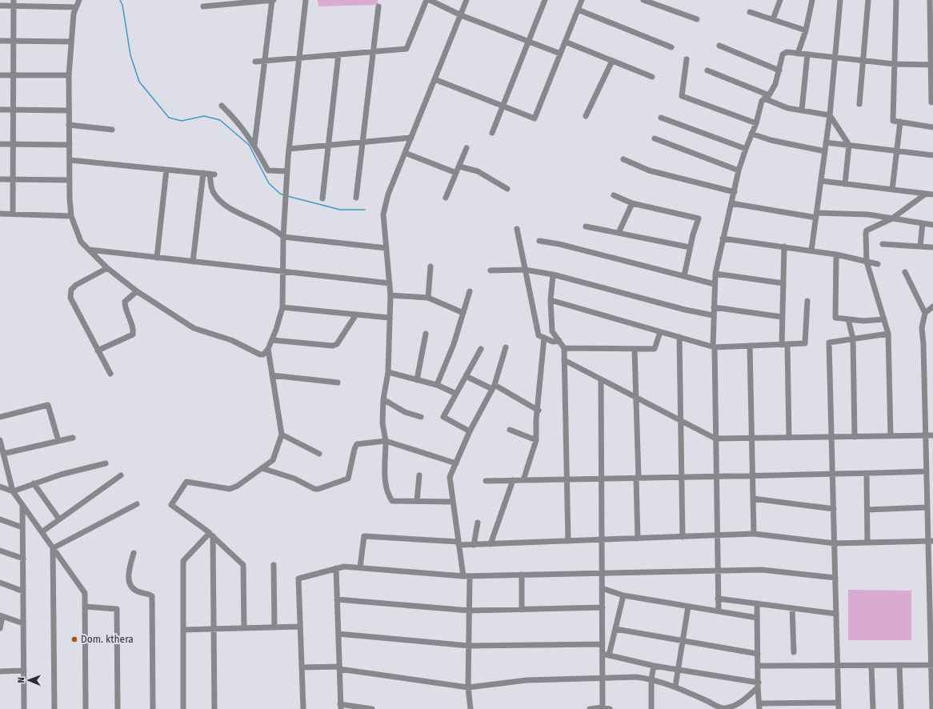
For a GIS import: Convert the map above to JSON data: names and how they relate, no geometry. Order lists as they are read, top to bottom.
{
  "places": ["Dom. kthera"],
  "north": "left"
}
